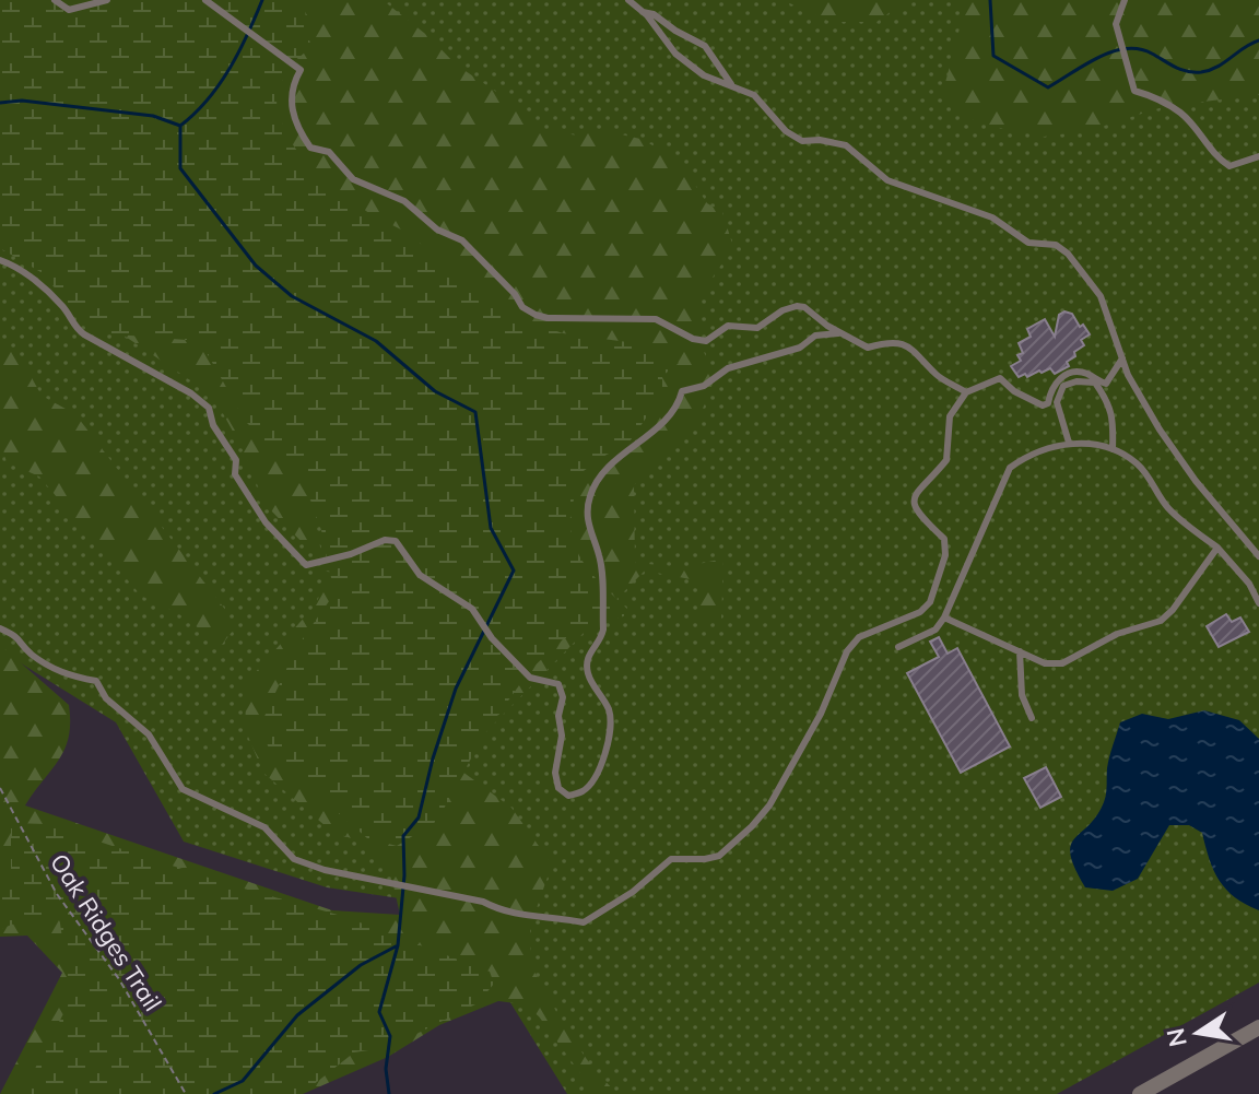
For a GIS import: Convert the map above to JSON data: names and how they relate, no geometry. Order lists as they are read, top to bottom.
{
  "streets": {
    "path": ["Oak Ridges Trail"]
  },
  "north": "left"
}
